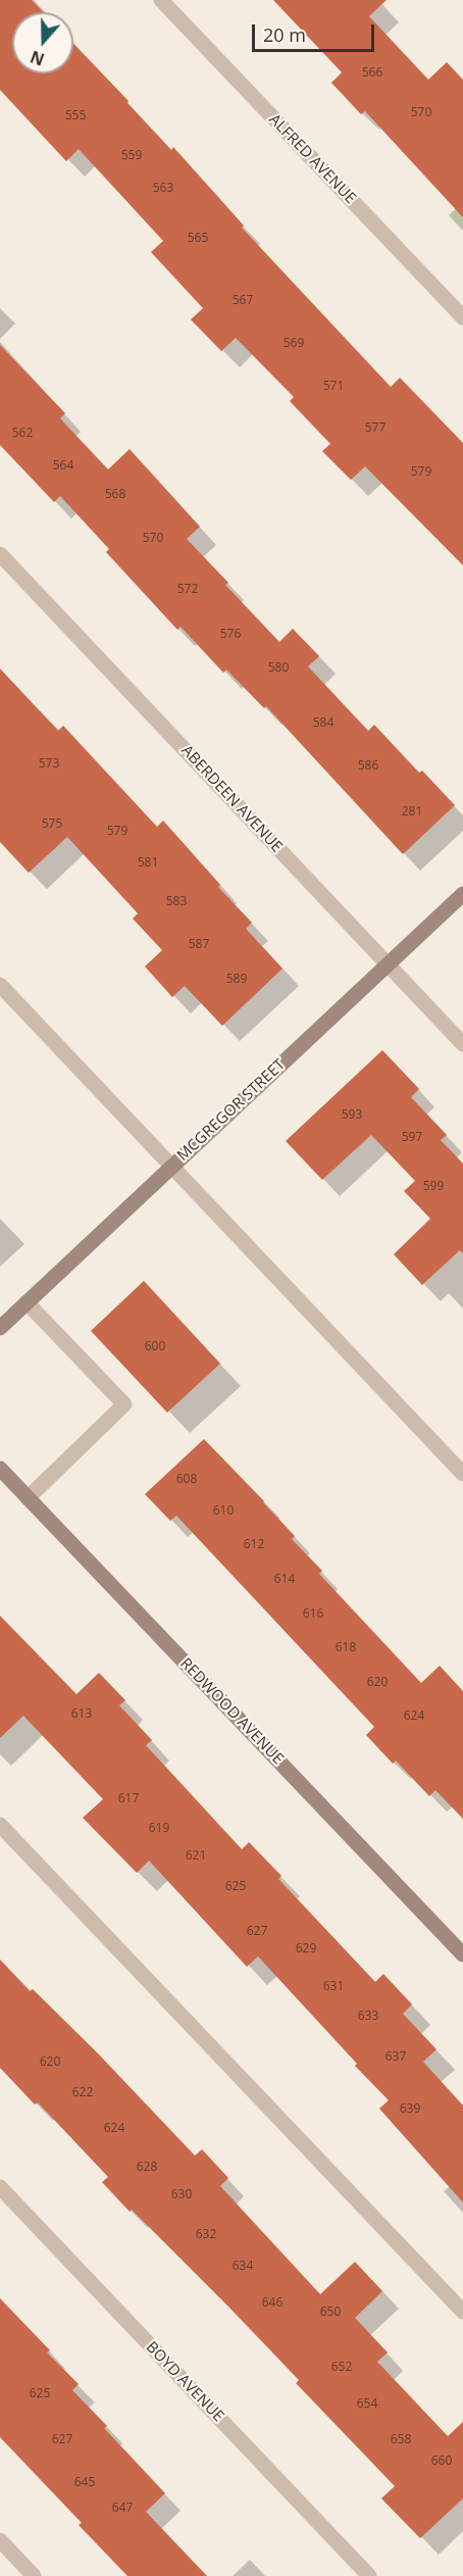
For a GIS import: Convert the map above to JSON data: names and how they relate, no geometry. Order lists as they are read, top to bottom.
{
  "streets": {
    "street": [
      "ALFRED AVENUE",
      "ABERDEEN AVENUE",
      "MCGREGOR STREET",
      "REDWOOD AVENUE",
      "BOYD AVENUE"
    ]
  },
  "crossings": [
    ["ABERDEEN AVENUE", "MCGREGOR STREET"]
  ],
  "house_numbers": [
    "566",
    "570",
    "555",
    "559",
    "563",
    "565",
    "567",
    "569",
    "571",
    "577",
    "562",
    "564",
    "579",
    "568",
    "570",
    "572",
    "576",
    "580",
    "584",
    "573",
    "586",
    "281",
    "575",
    "579",
    "581",
    "583",
    "587",
    "589",
    "593",
    "597",
    "599",
    "600",
    "608",
    "610",
    "612",
    "614",
    "616",
    "618",
    "620",
    "613",
    "624",
    "617",
    "619",
    "621",
    "625",
    "627",
    "629",
    "631",
    "633",
    "637",
    "620",
    "622",
    "639",
    "624",
    "628",
    "630",
    "632",
    "634",
    "646",
    "650",
    "652",
    "625",
    "654",
    "627",
    "658",
    "660",
    "645",
    "647"
  ],
  "scale_bar": "20 m",
  "north": "bottom"
}
